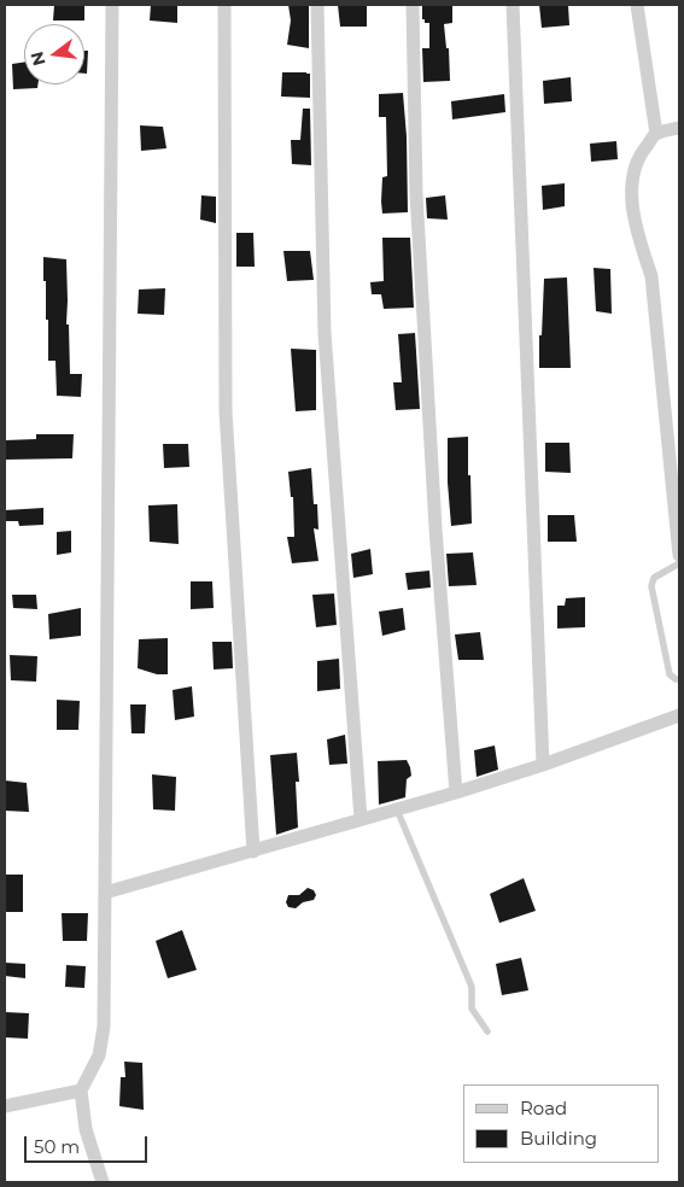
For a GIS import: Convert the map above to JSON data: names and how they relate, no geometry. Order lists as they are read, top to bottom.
{
  "legend": ["Road", "Building"],
  "scale_bar": "50 m",
  "north": "left"
}
